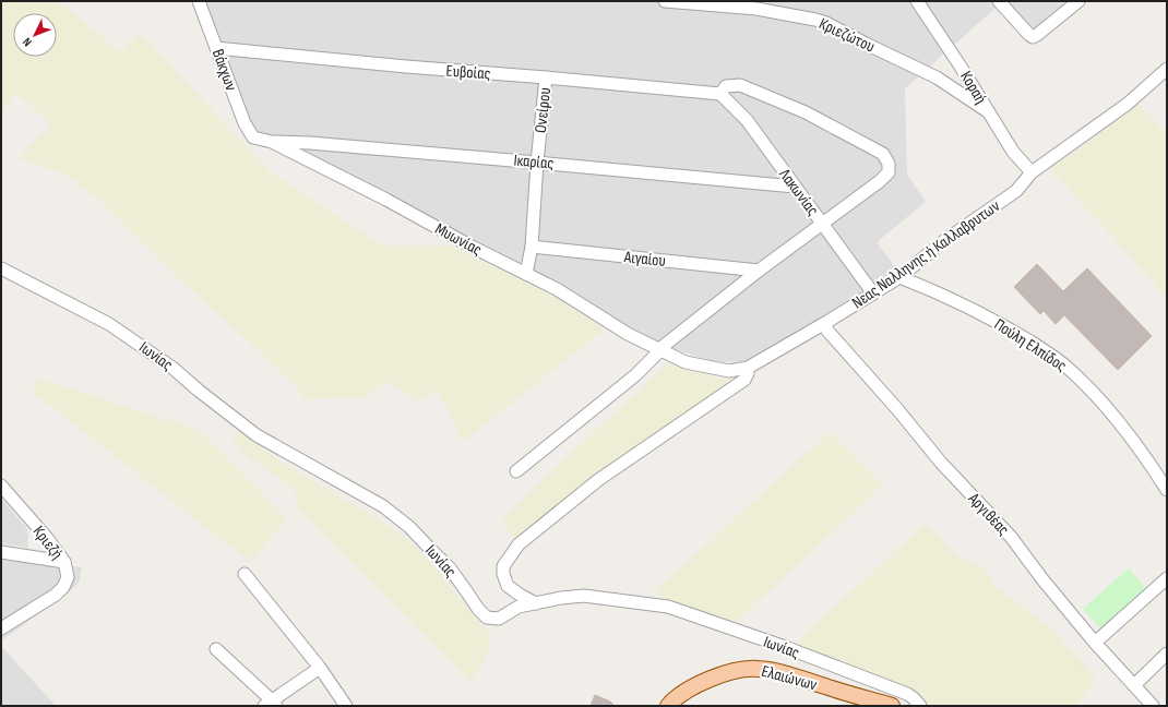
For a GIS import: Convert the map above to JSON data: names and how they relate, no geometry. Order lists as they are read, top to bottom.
{
  "streets": {
    "main road": ["Ελαιώνων"],
    "street": [
      "Κριεζώτου",
      "Βάκχων",
      "Ευβοίας",
      "Κοραή",
      "Ονείρου",
      "Ικαρίας",
      "Λακωνίας",
      "Μυωνίας",
      "Νεας Nαλληνης ή Καλλαβρυτων",
      "Αιγαίου",
      "Πούλη Ελπίδος",
      "Ιωνίας",
      "Αργιθέας",
      "Κριεζή"
    ]
  },
  "crossings": [
    ["Κριεζώτου", "Κοραή"],
    ["Βάκχων", "Ευβοίας"],
    ["Βάκχων", "Μυωνίας"],
    ["Ευβοίας", "Ονείρου"],
    ["Ευβοίας", "Λακωνίας"],
    ["Κοραή", "Νεας Nαλληνης ή Καλλαβρυτων"],
    ["Ονείρου", "Ικαρίας"],
    ["Ονείρου", "Μυωνίας"],
    ["Ονείρου", "Αιγαίου"],
    ["Ικαρίας", "Λακωνίας"],
    ["Ικαρίας", "Μυωνίας"],
    ["Λακωνίας", "Νεας Nαλληνης ή Καλλαβρυτων"],
    ["Μυωνίας", "Νεας Nαλληνης ή Καλλαβρυτων"],
    ["Νεας Nαλληνης ή Καλλαβρυτων", "Πούλη Ελπίδος"],
    ["Νεας Nαλληνης ή Καλλαβρυτων", "Αργιθέας"]
  ],
  "north": "bottom left"
}
